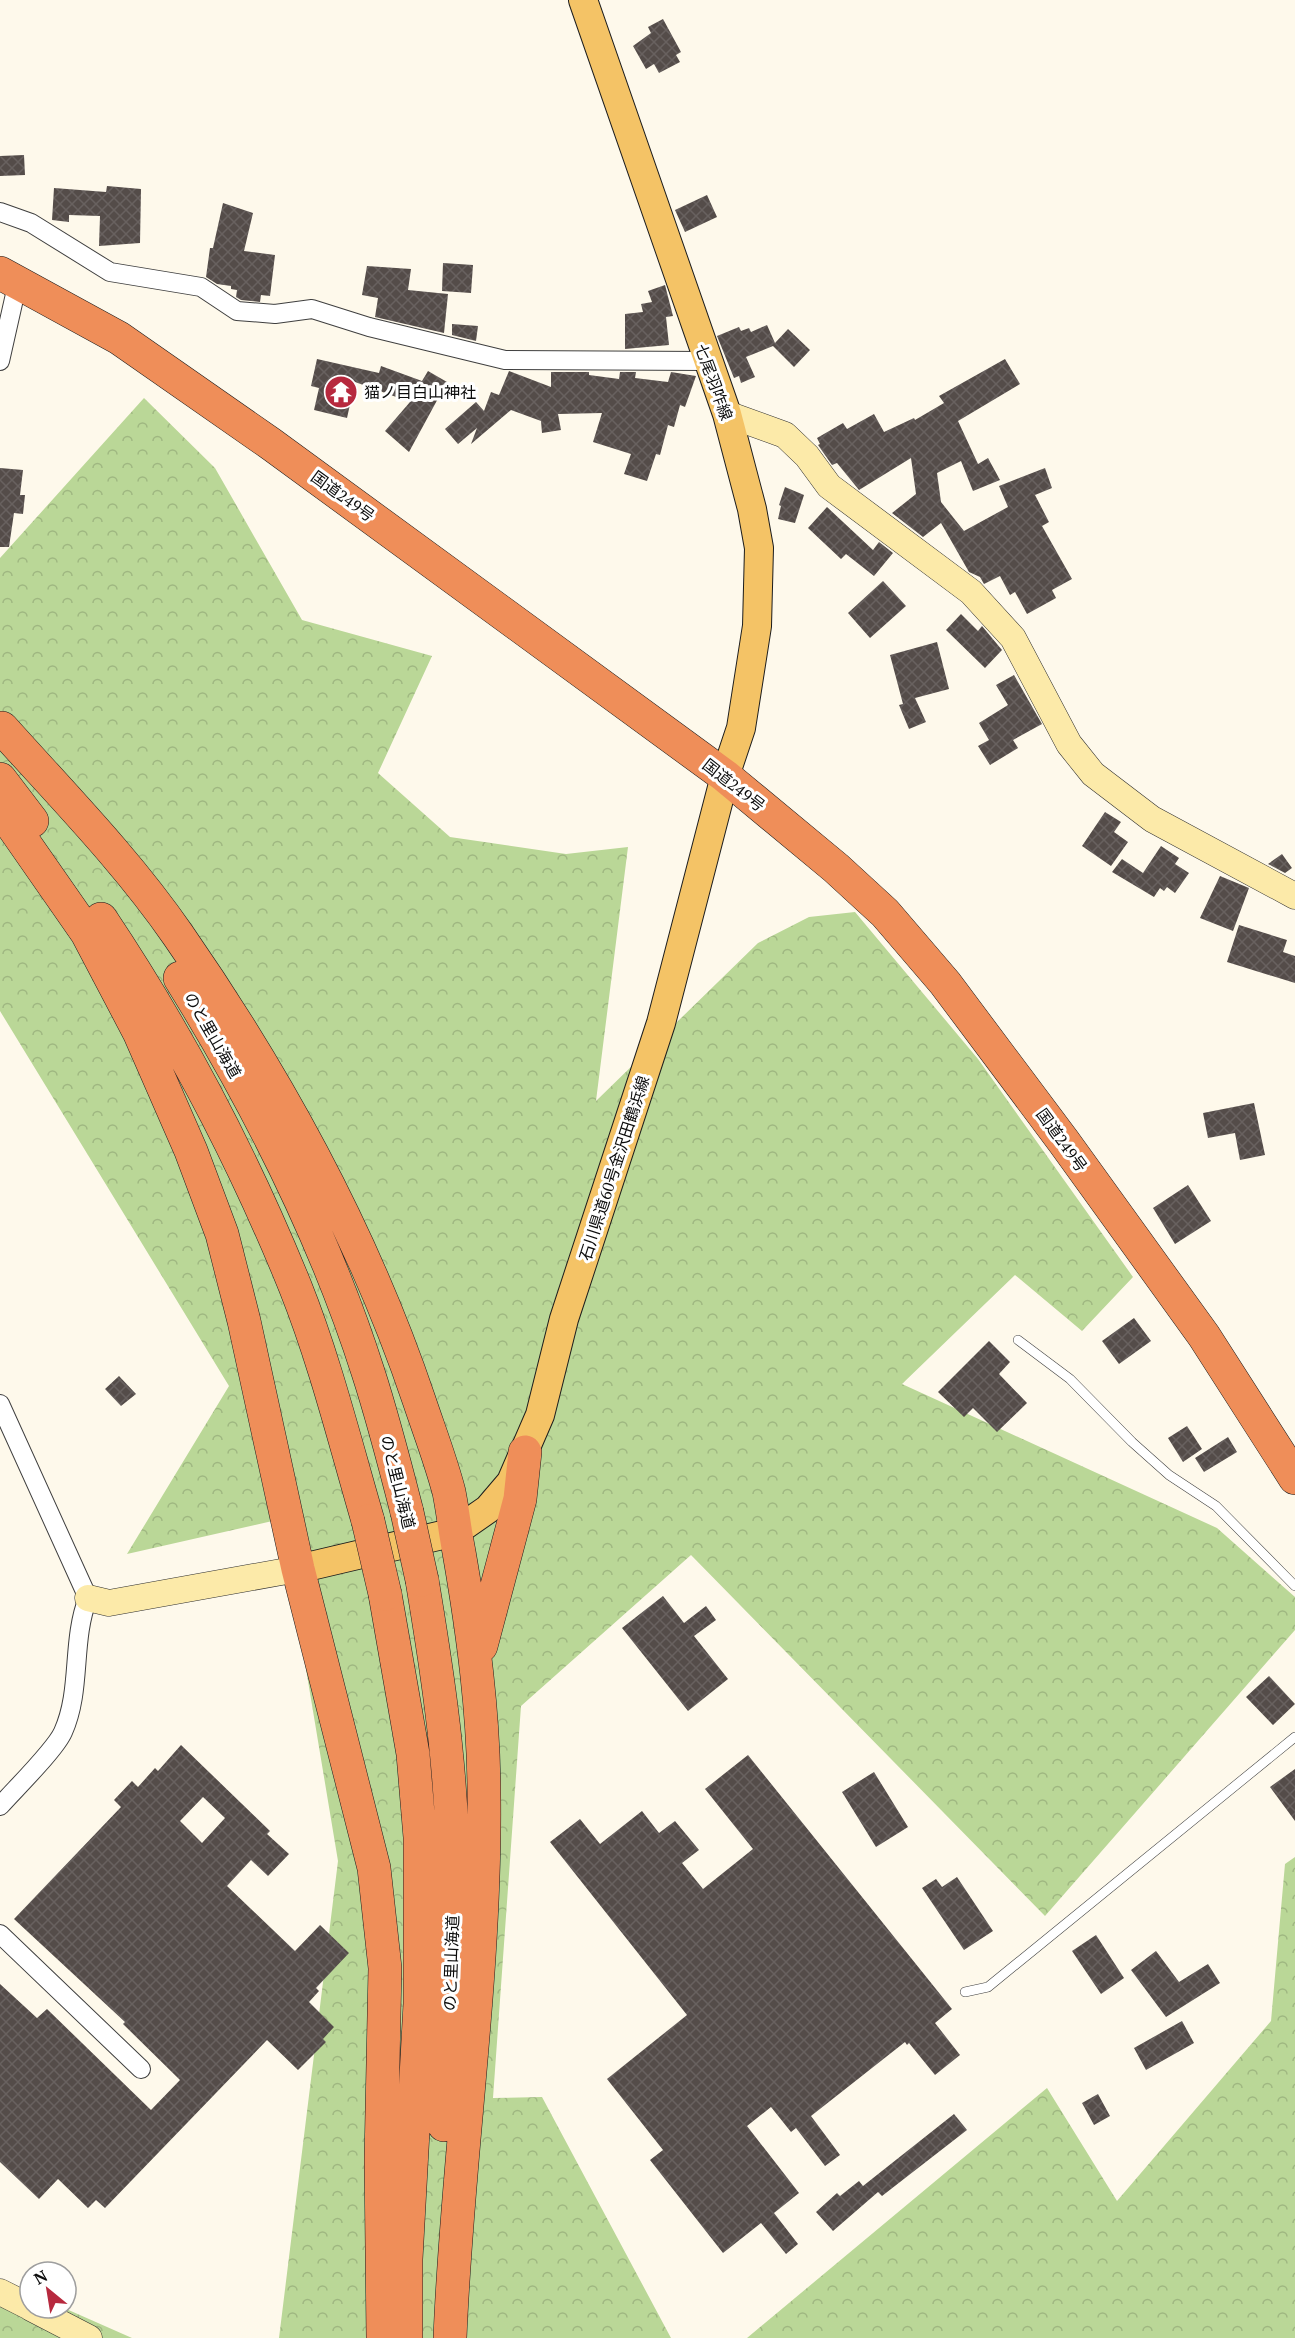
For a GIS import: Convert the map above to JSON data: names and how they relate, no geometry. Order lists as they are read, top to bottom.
{
  "streets": {
    "highway": ["国道249号", "のと里山海道"],
    "main road": ["七尾羽咋線", "石川県道60号金沢田鶴浜線"]
  },
  "crossings": [
    ["七尾羽咋線", "国道249号"],
    ["七尾羽咋線", "石川県道60号金沢田鶴浜線"],
    ["国道249号", "石川県道60号金沢田鶴浜線"]
  ],
  "places": {
    "temple": ["猫ノ目白山神社"]
  },
  "north": "top left"
}
